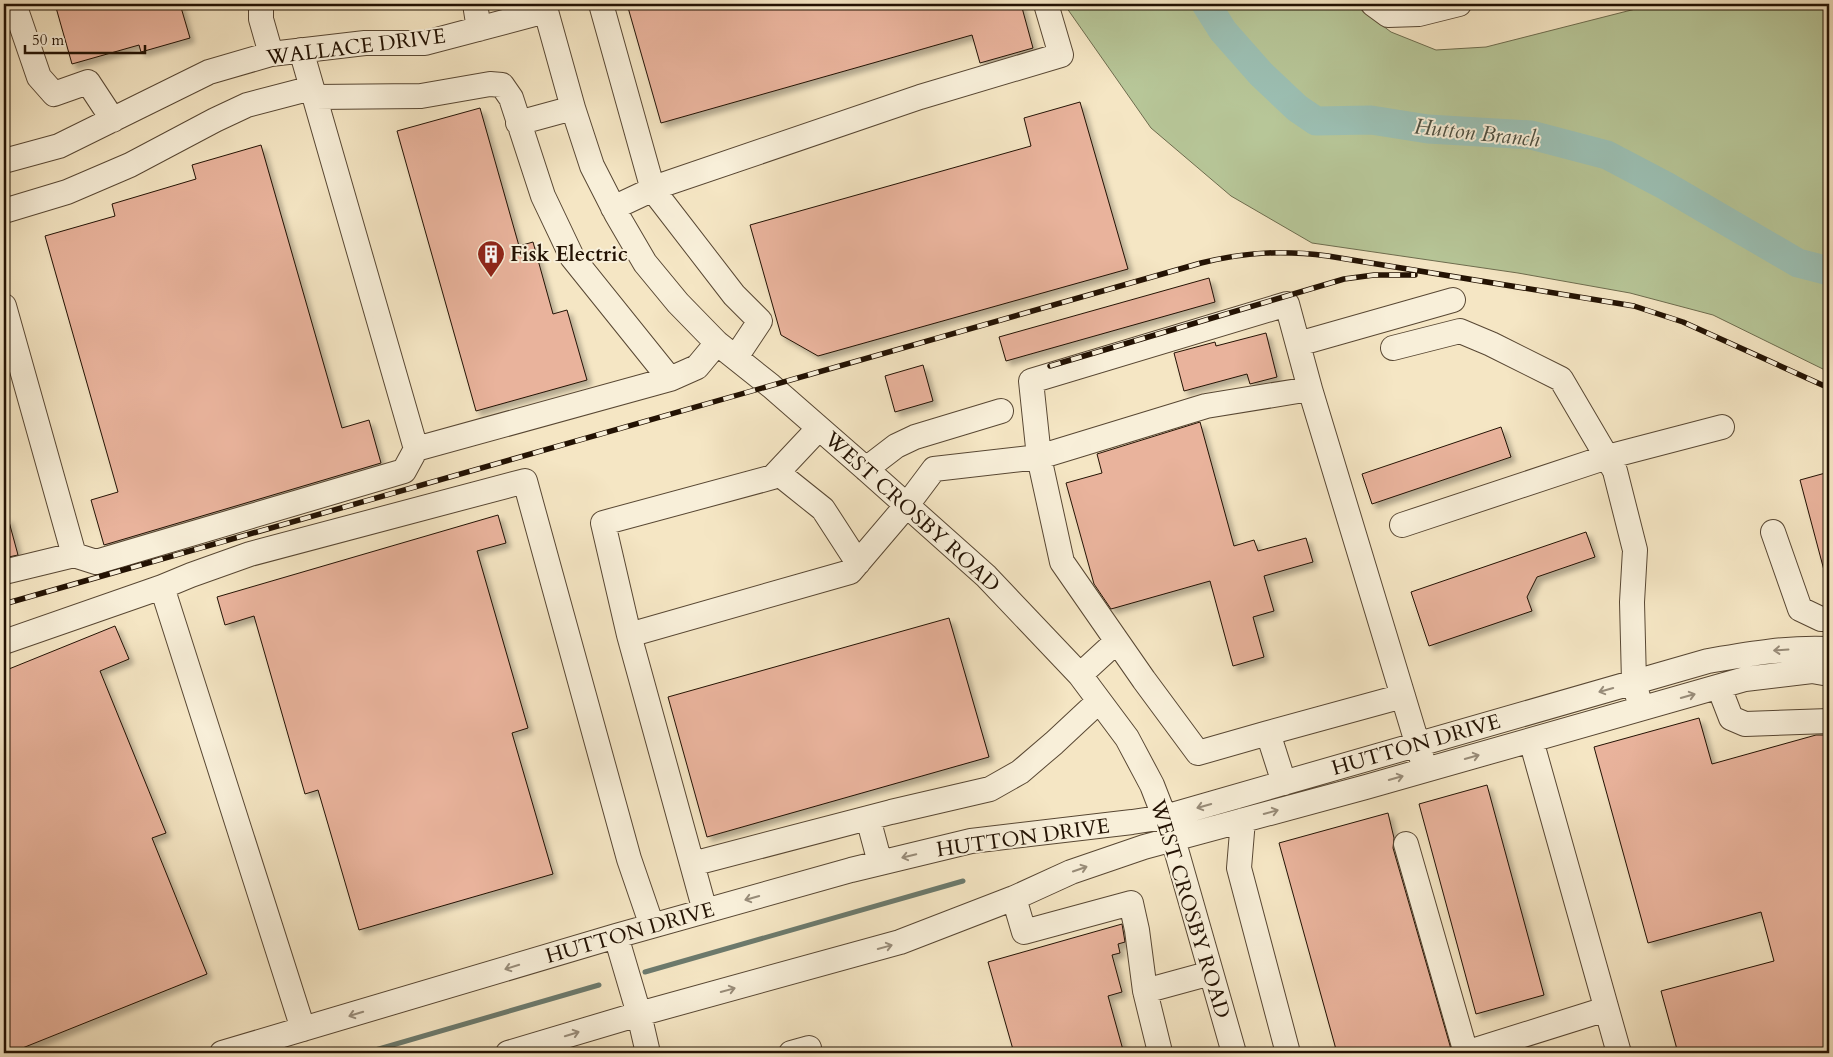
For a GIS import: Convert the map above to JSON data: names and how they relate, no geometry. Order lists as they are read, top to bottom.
{
  "streets": {
    "street": ["WALLACE DRIVE", "WEST CROSBY ROAD", "HUTTON DRIVE"]
  },
  "crossings": [
    ["WALLACE DRIVE", "WEST CROSBY ROAD"],
    ["WEST CROSBY ROAD", "HUTTON DRIVE"]
  ],
  "water": ["Hutton Branch"],
  "places": {
    "building": ["Fisk Electric"]
  },
  "scale_bar": "50 m"
}
